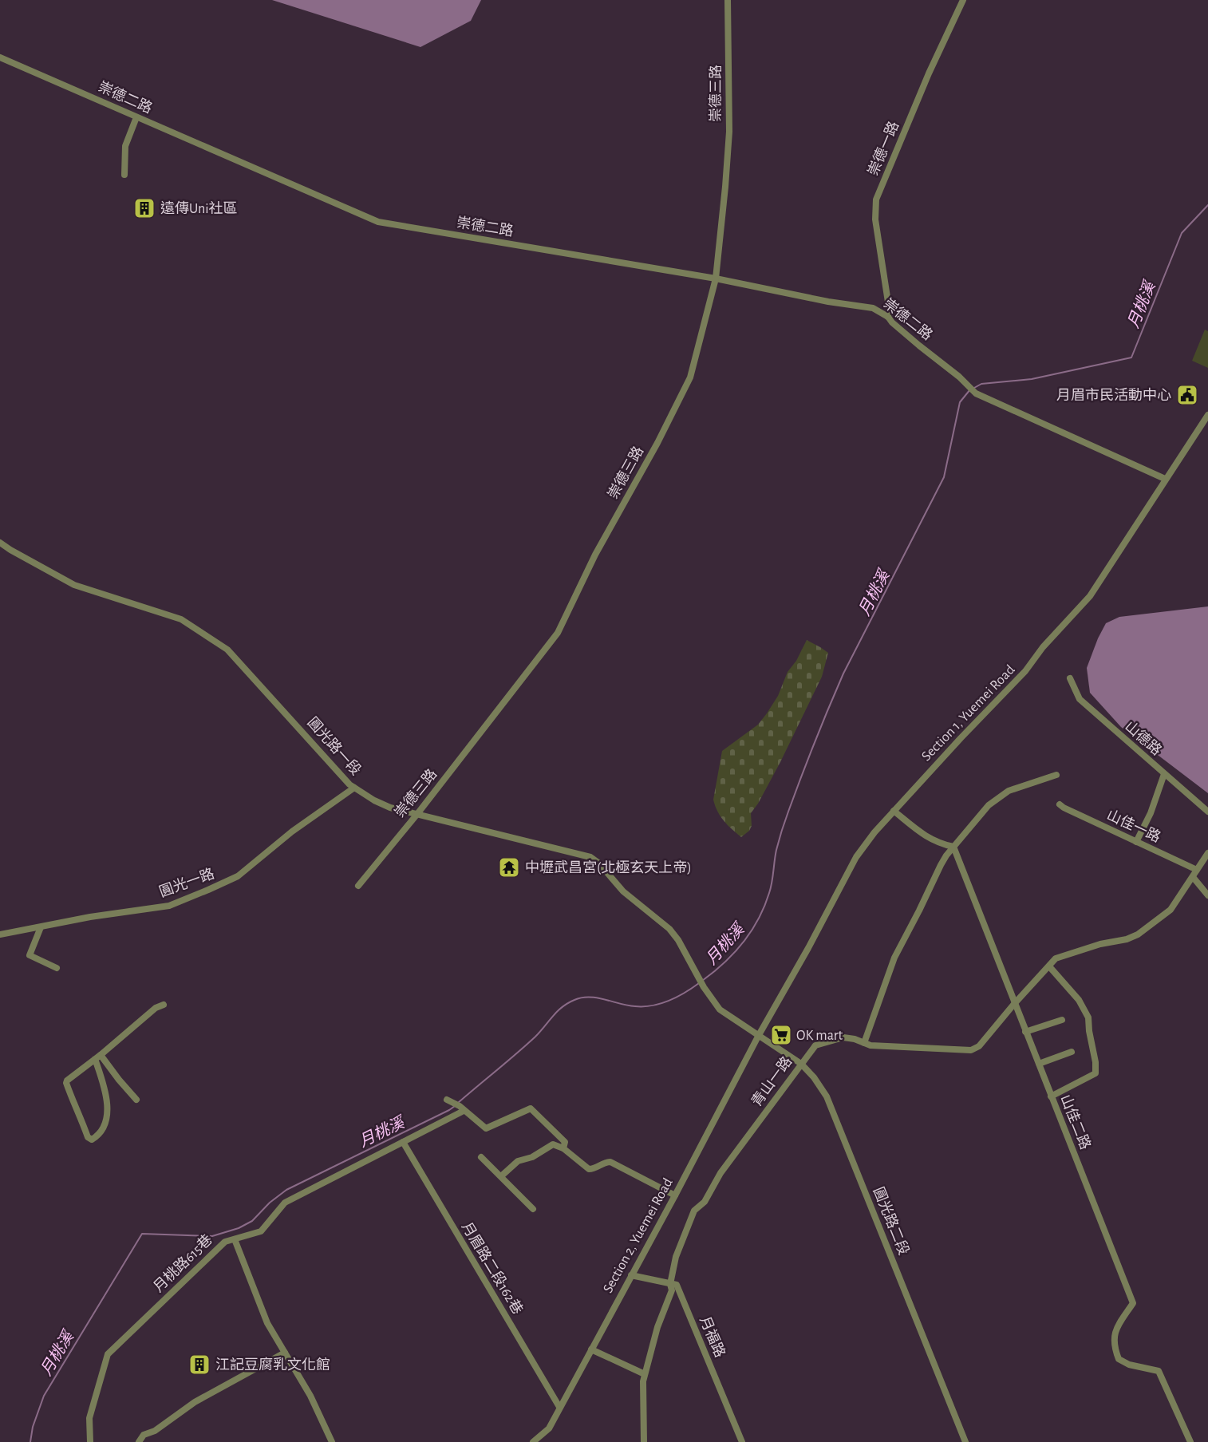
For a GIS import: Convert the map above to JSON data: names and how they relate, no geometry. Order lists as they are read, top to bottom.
{
  "streets": {
    "street": [
      "崇德三路",
      "崇德二路",
      "崇德一路",
      "Section 1, Yuemei Road",
      "山德路",
      "圓光路一段",
      "山佳一路",
      "圓光一路",
      "青山一路",
      "山佳二路",
      "圓光路二段",
      "Section 2, Yuemei Road",
      "月桃路615巷",
      "月眉路二段162巷",
      "月福路"
    ]
  },
  "crossings": [
    ["崇德三路", "崇德二路"],
    ["崇德三路", "圓光路一段"],
    ["崇德二路", "崇德一路"],
    ["崇德二路", "Section 1, Yuemei Road"],
    ["Section 1, Yuemei Road", "圓光路一段"],
    ["Section 1, Yuemei Road", "圓光路二段"],
    ["Section 1, Yuemei Road", "Section 2, Yuemei Road"],
    ["圓光路一段", "圓光一路"],
    ["圓光路一段", "圓光路二段"],
    ["圓光路一段", "Section 2, Yuemei Road"],
    ["山佳一路", "青山一路"],
    ["青山一路", "山佳二路"],
    ["青山一路", "圓光路二段"],
    ["青山一路", "月福路"],
    ["圓光路二段", "Section 2, Yuemei Road"],
    ["Section 2, Yuemei Road", "月眉路二段162巷"],
    ["月桃路615巷", "月眉路二段162巷"]
  ],
  "water": ["月桃溪"],
  "places": {
    "building": ["遠傳Uni社區", "江記豆腐乳文化館"],
    "public building": ["月眉市民活動中心"],
    "temple": ["中壢武昌宮(北極玄天上帝)"],
    "supermarket": ["OK mart"]
  }
}
